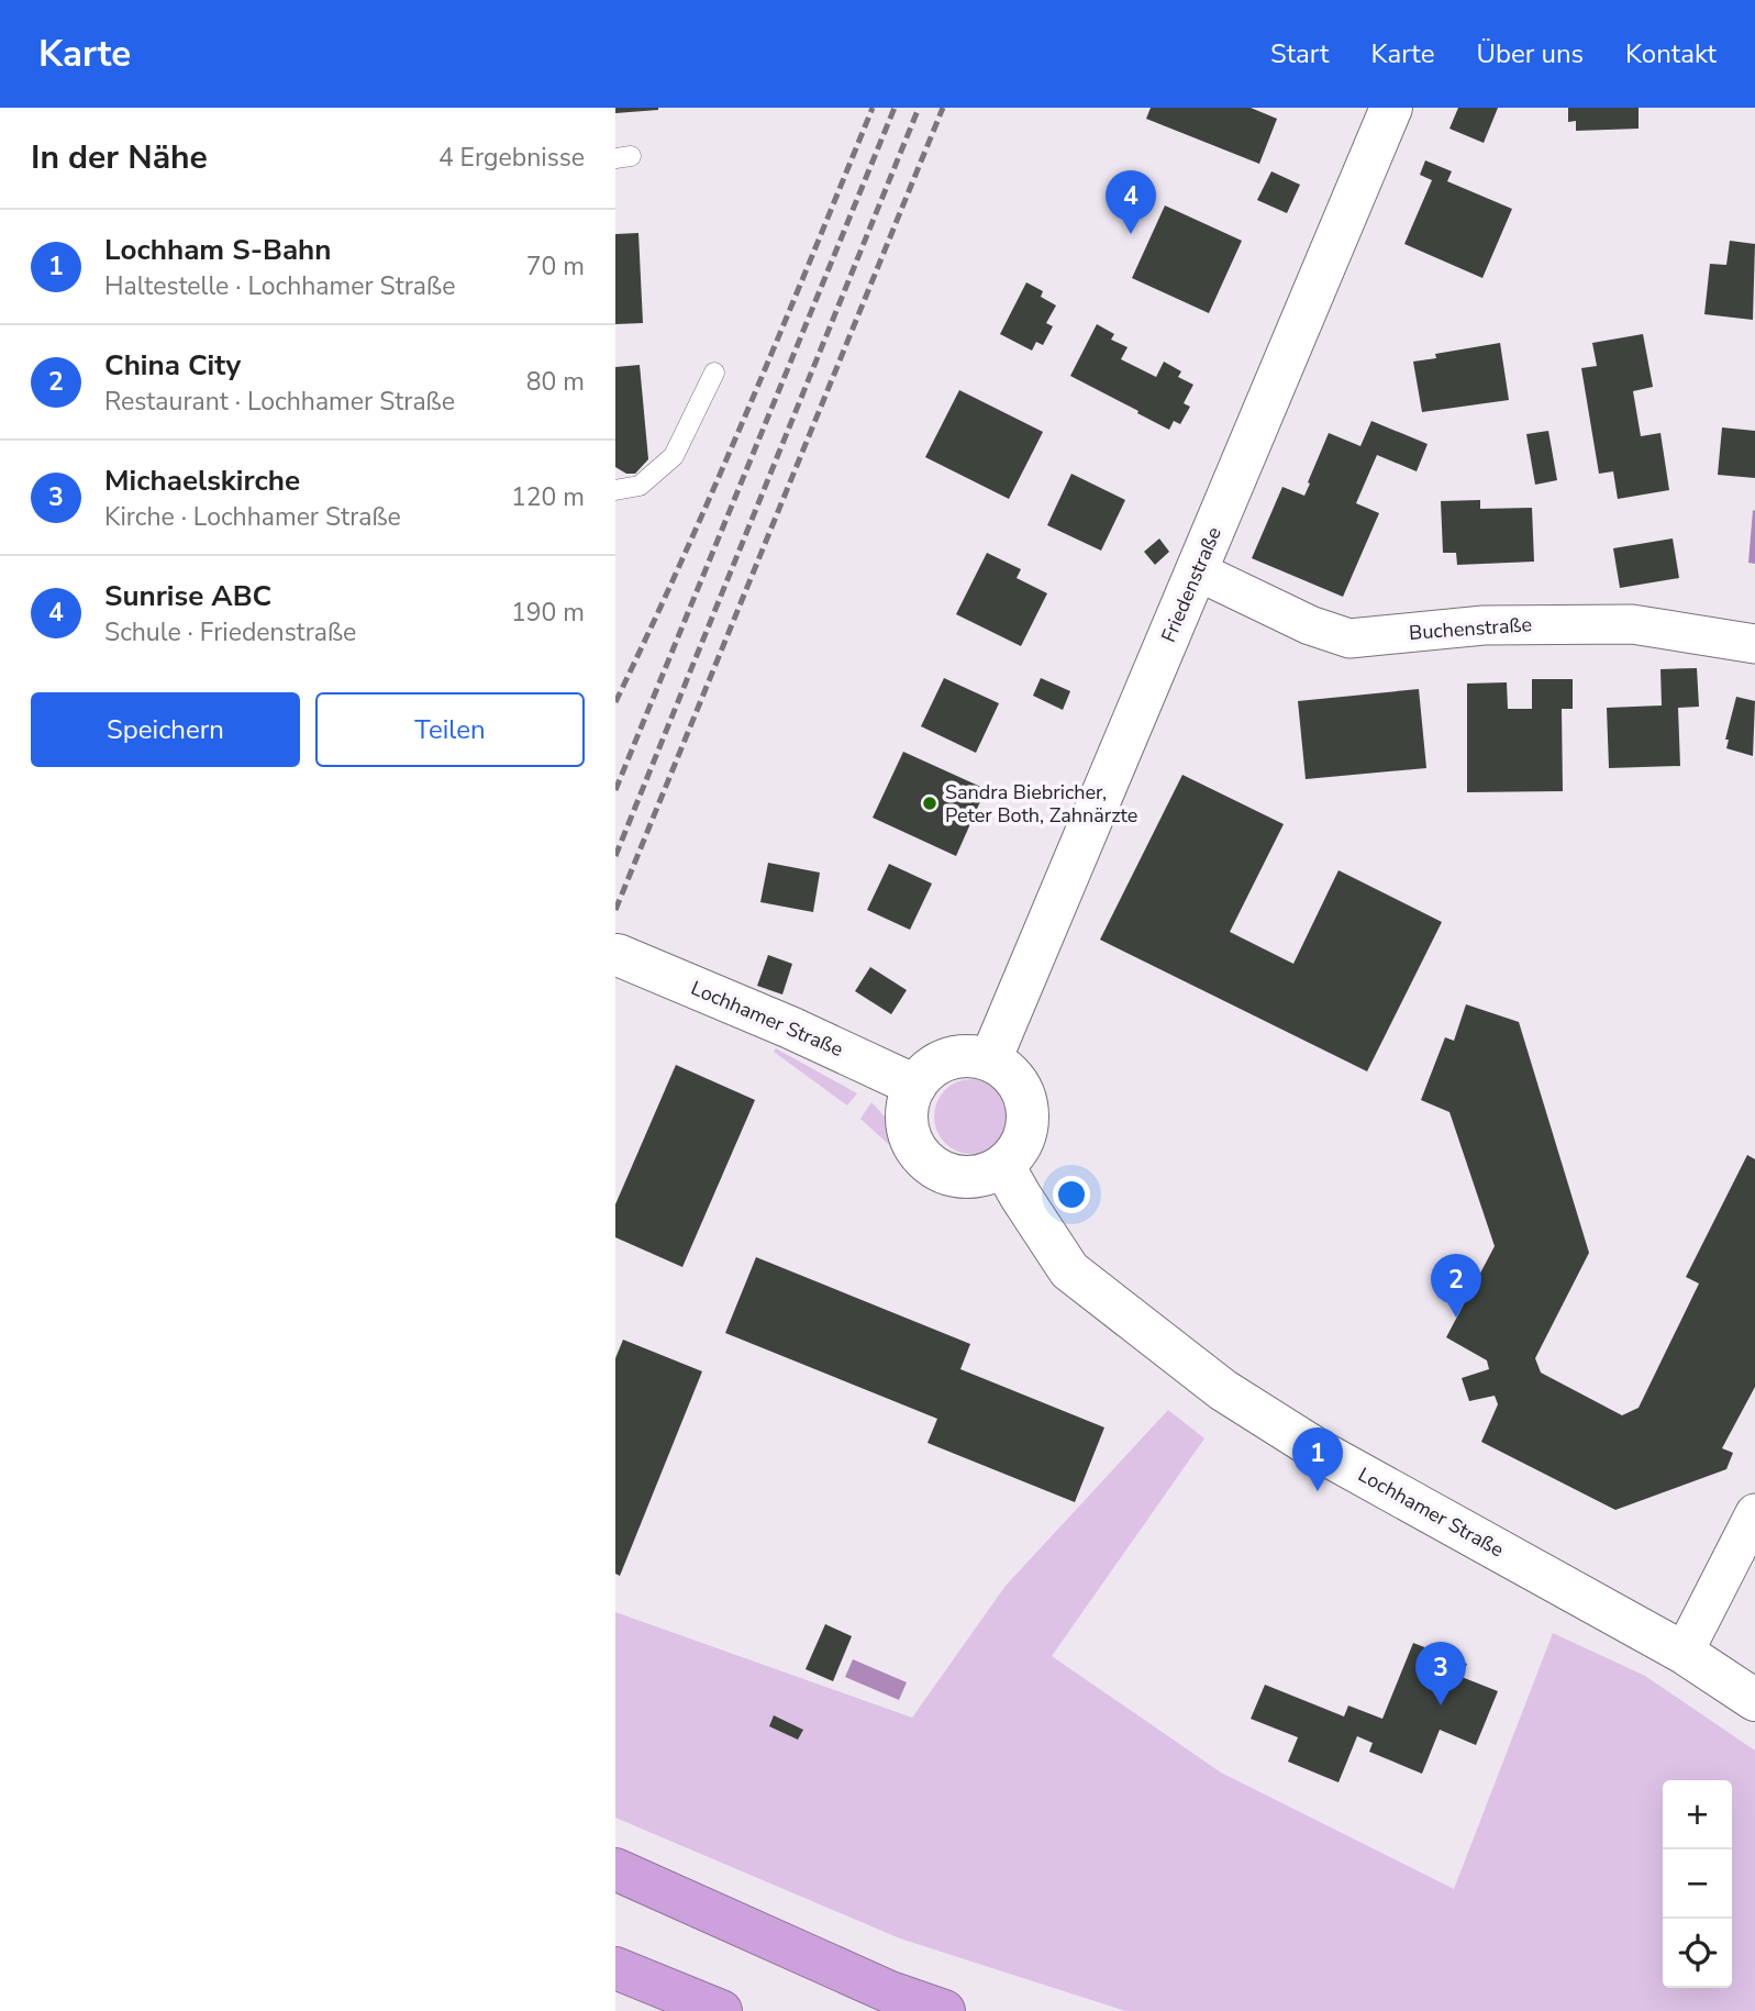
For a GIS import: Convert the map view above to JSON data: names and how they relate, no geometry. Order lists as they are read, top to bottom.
{
  "streets": {
    "street": ["Friedenstraße", "Buchenstraße", "Lochhamer Straße"]
  },
  "crossings": [
    ["Friedenstraße", "Buchenstraße"],
    ["Friedenstraße", "Lochhamer Straße"]
  ],
  "places": ["Sandra Biebricher, Peter Both, Zahnärzte"],
  "page": {
    "header": "Karte",
    "nav": [
      "Start",
      "Karte",
      "Über uns",
      "Kontakt"
    ],
    "heading": ["In der Nähe", "4 Ergebnisse"],
    "pins": [
      "4",
      "2",
      "1",
      "3"
    ],
    "list": [
      {
        "mark": "1",
        "name": "Lochham S-Bahn",
        "note": "Haltestelle · Lochhamer Straße",
        "value": "70 m"
      },
      {
        "mark": "2",
        "name": "China City",
        "note": "Restaurant · Lochhamer Straße",
        "value": "80 m"
      },
      {
        "mark": "3",
        "name": "Michaelskirche",
        "note": "Kirche · Lochhamer Straße",
        "value": "120 m"
      },
      {
        "mark": "4",
        "name": "Sunrise ABC",
        "note": "Schule · Friedenstraße",
        "value": "190 m"
      }
    ],
    "buttons": ["Speichern", "Teilen"],
    "map_buttons": ["+", "−"]
  }
}
